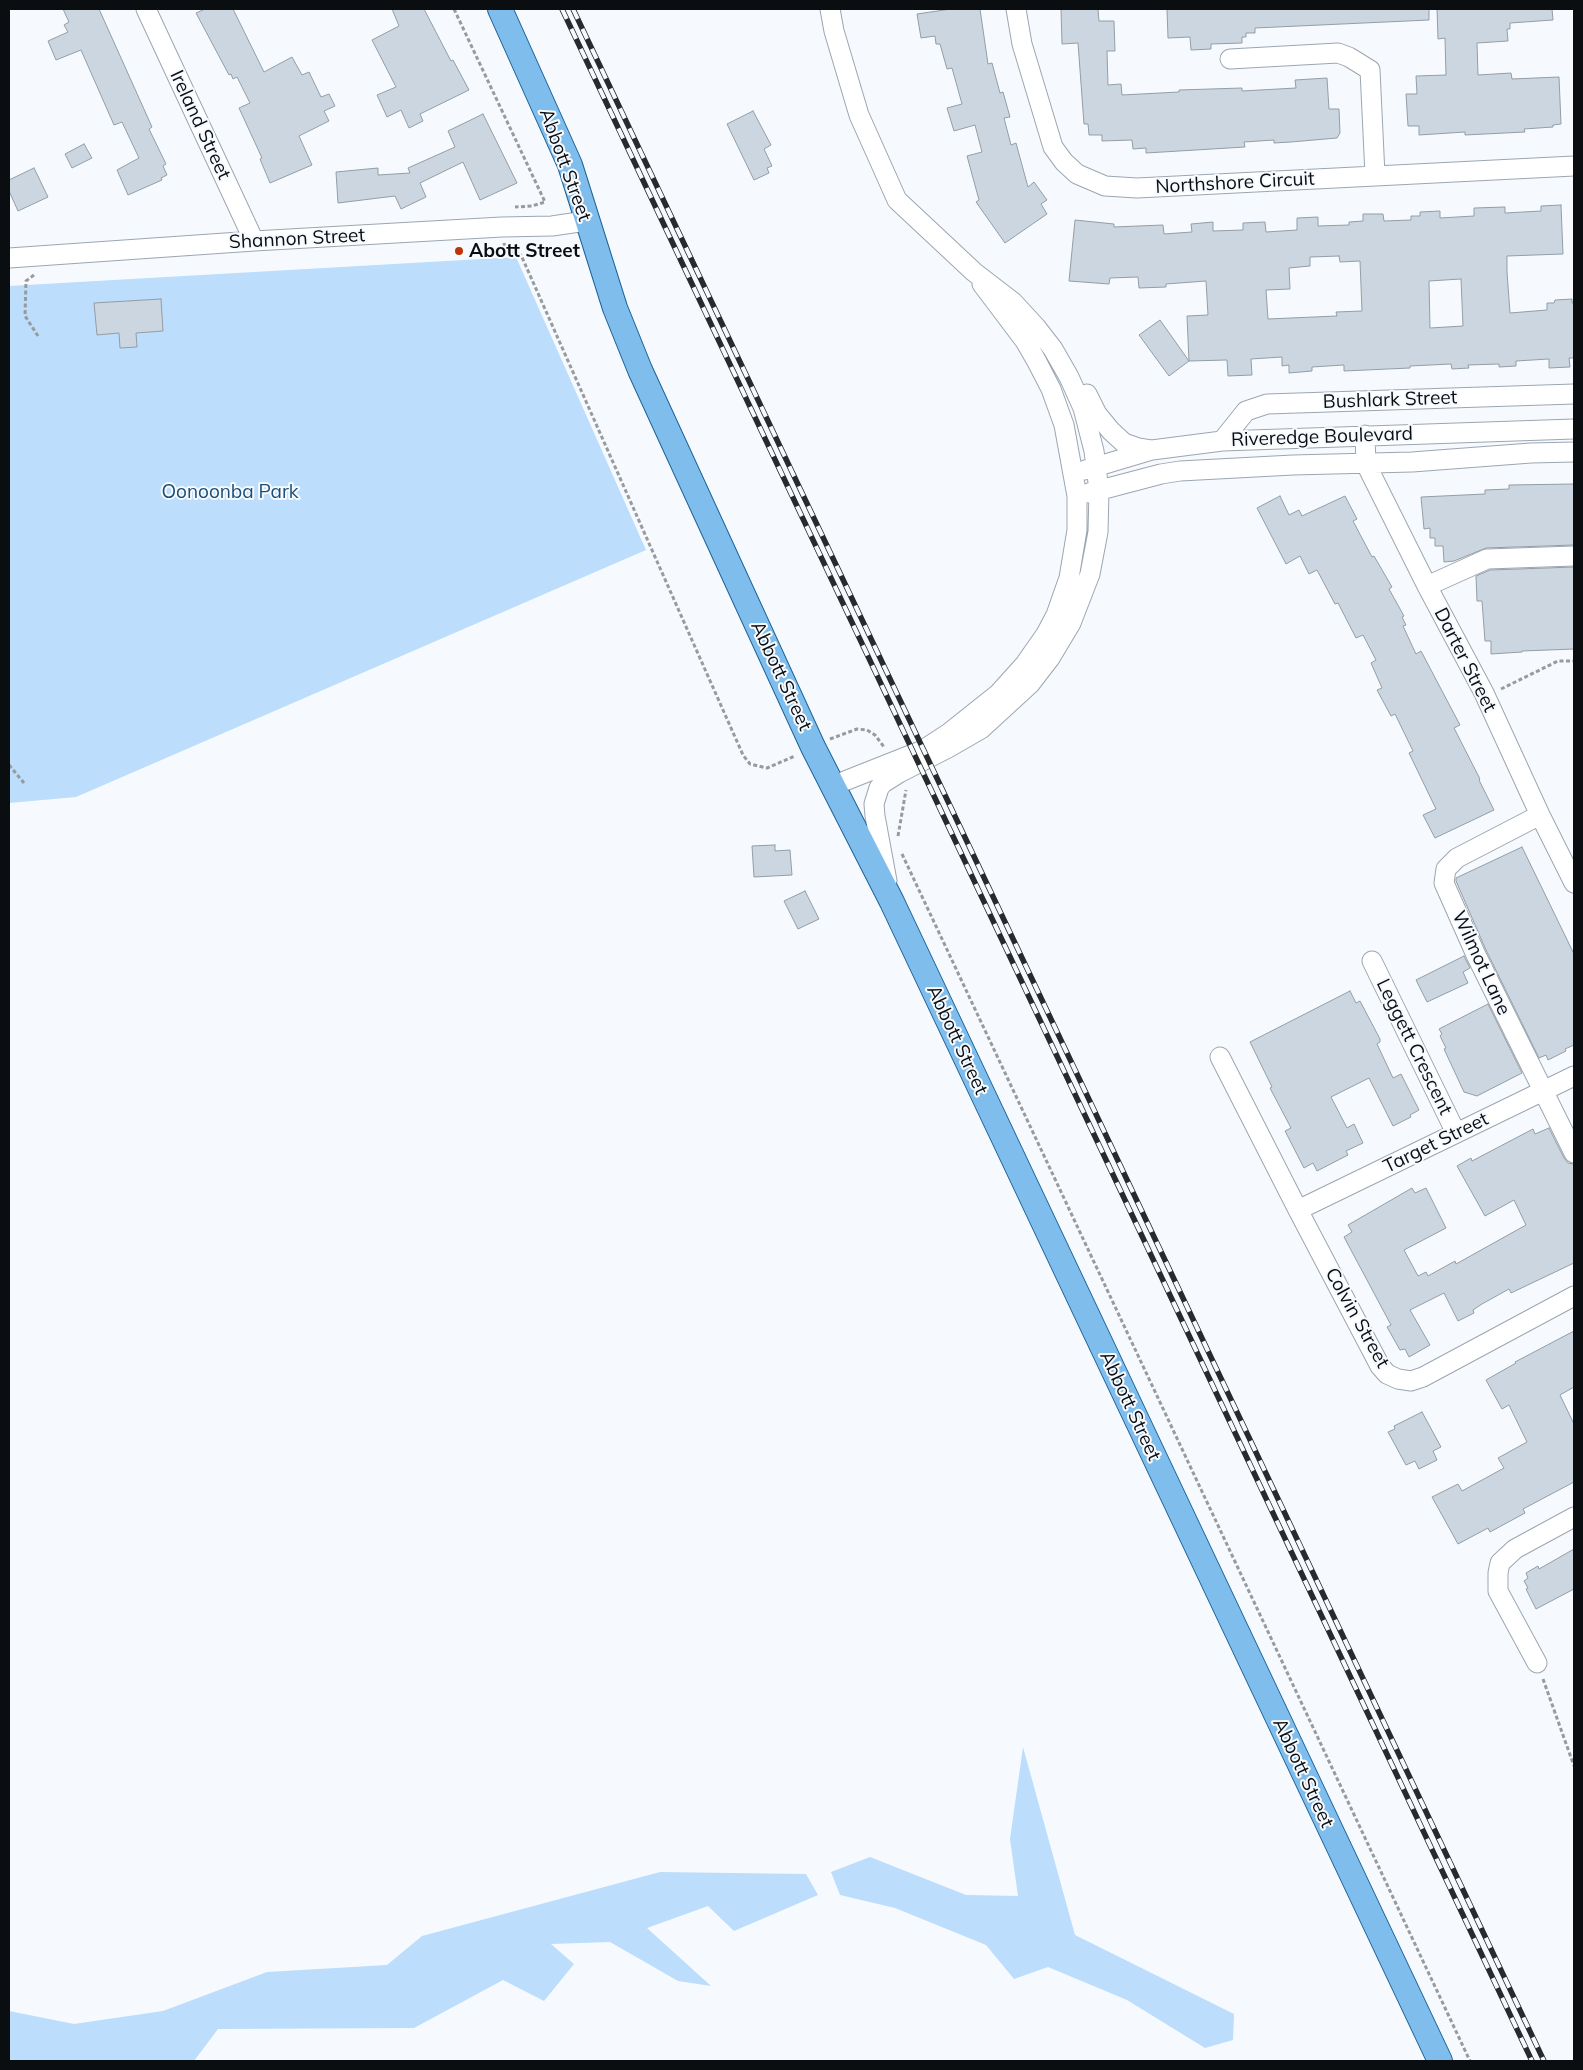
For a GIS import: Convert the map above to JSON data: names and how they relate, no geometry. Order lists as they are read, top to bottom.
{
  "streets": {
    "main road": ["Abbott Street"],
    "street": [
      "Ireland Street",
      "Northshore Circuit",
      "Shannon Street",
      "Bushlark Street",
      "Riveredge Boulevard",
      "Darter Street",
      "Wilmot Lane",
      "Leggett Crescent",
      "Target Street",
      "Colvin Street"
    ]
  },
  "crossings": [
    ["Ireland Street", "Shannon Street"],
    ["Abbott Street", "Shannon Street"],
    ["Bushlark Street", "Riveredge Boulevard"],
    ["Riveredge Boulevard", "Darter Street"],
    ["Darter Street", "Wilmot Lane"],
    ["Wilmot Lane", "Target Street"],
    ["Leggett Crescent", "Target Street"],
    ["Target Street", "Colvin Street"]
  ],
  "parks": ["Oonoonba Park"],
  "places": ["Abott Street"]
}
